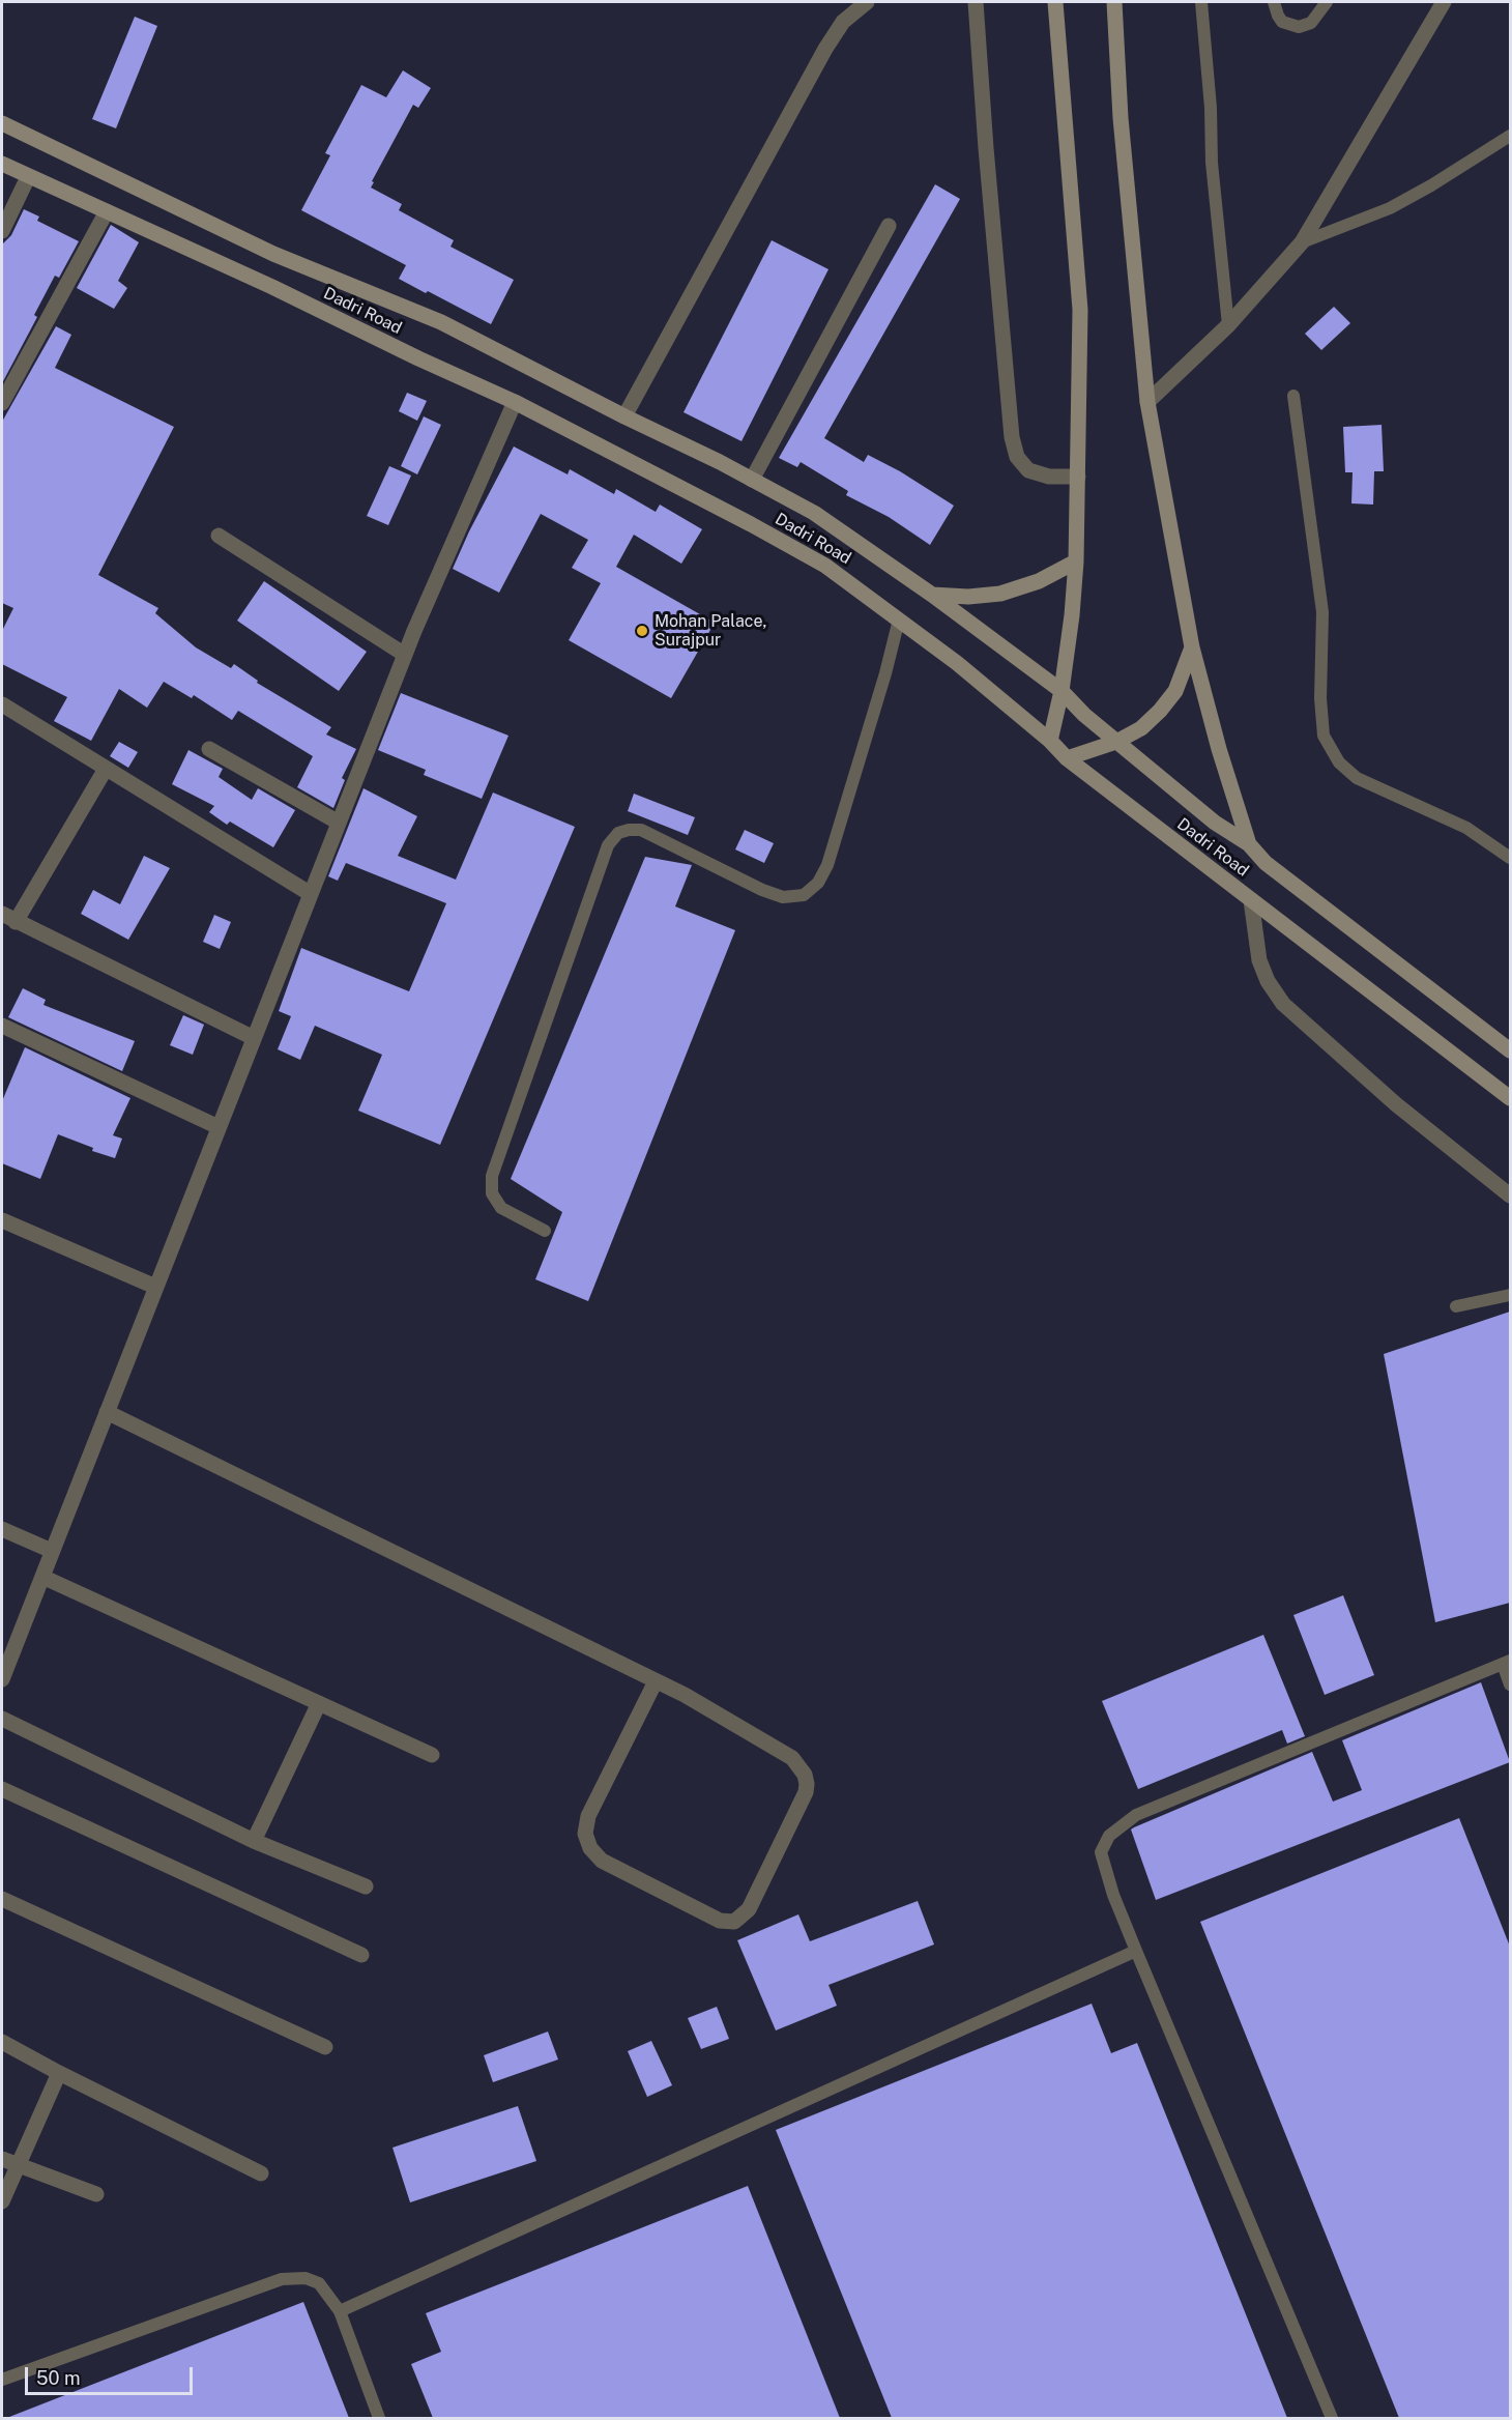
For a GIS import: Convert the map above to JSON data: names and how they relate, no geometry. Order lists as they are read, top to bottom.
{
  "streets": {
    "main road": ["Dadri Road"]
  },
  "places": ["Mohan Palace, Surajpur"],
  "scale_bar": "50 m"
}
